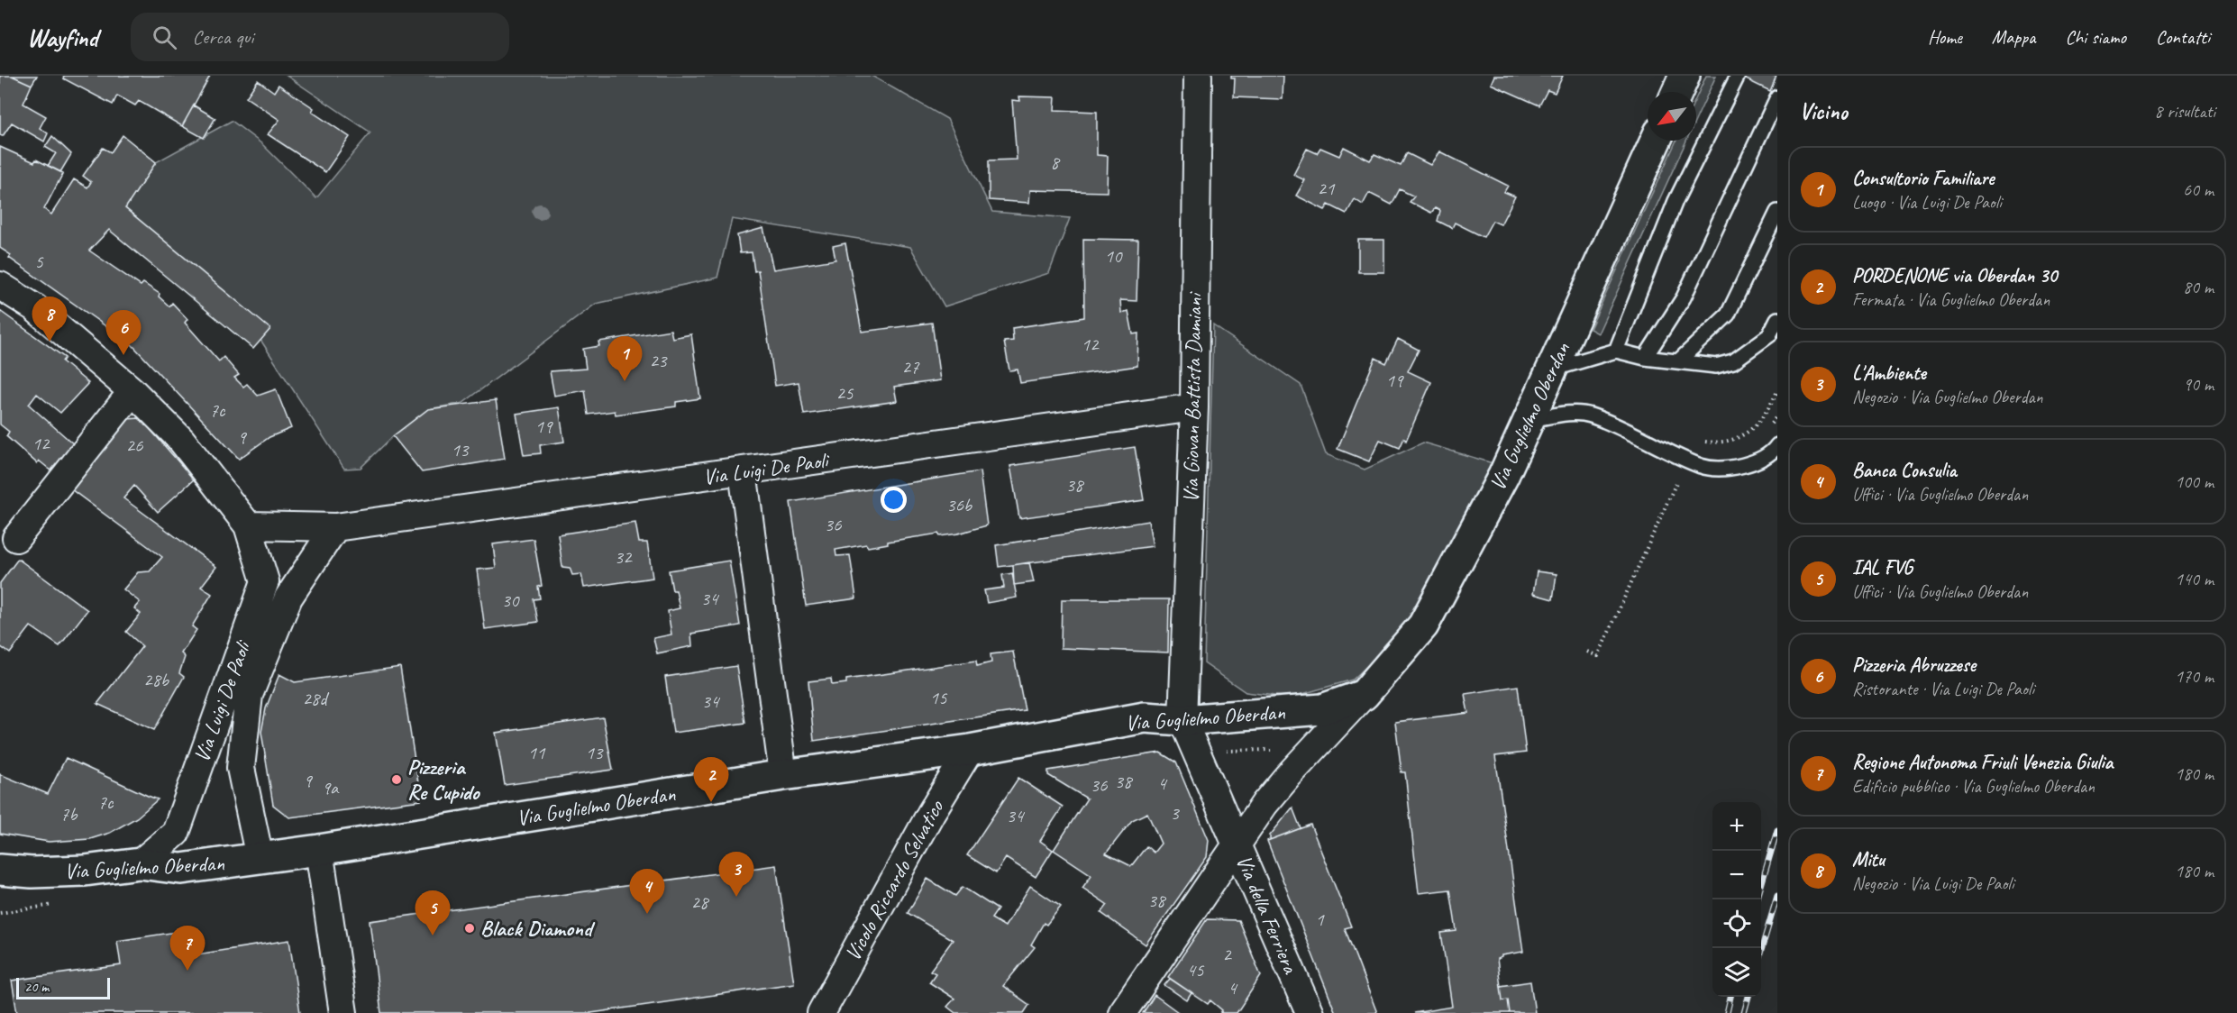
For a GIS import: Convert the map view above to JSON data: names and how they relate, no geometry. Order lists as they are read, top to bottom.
{
  "streets": {
    "main road": ["Via Guglielmo Oberdan"],
    "street": [
      "Via Giovan Battista Damiani",
      "Via Luigi De Paoli",
      "Vicolo Riccardo Selvatico",
      "Via della Ferriera"
    ]
  },
  "crossings": [
    ["Via Giovan Battista Damiani", "Via Guglielmo Oberdan"],
    ["Via Giovan Battista Damiani", "Via Luigi De Paoli"],
    ["Via Guglielmo Oberdan", "Via Luigi De Paoli"],
    ["Via Guglielmo Oberdan", "Vicolo Riccardo Selvatico"],
    ["Via Guglielmo Oberdan", "Via della Ferriera"]
  ],
  "places": ["Pizzeria Re Cupido", "Black Diamond"],
  "house_numbers": [
    "8",
    "21",
    "10",
    "5",
    "12",
    "23",
    "27",
    "19",
    "25",
    "7c",
    "19",
    "9",
    "12",
    "26",
    "13",
    "38",
    "36b",
    "36",
    "32",
    "34",
    "30",
    "28b",
    "15",
    "28d",
    "34",
    "11",
    "13",
    "9",
    "38",
    "4",
    "36",
    "9a",
    "7c",
    "3",
    "7b",
    "34",
    "38",
    "28",
    "1",
    "2",
    "45",
    "4"
  ],
  "scale_bar": "20 m",
  "north": "bottom left",
  "page": {
    "header": "Wayfind",
    "search": "Cerca qui",
    "nav": [
      "Home",
      "Mappa",
      "Chi siamo",
      "Contatti"
    ],
    "heading": ["Vicino", "8 risultati"],
    "list": [
      {
        "mark": "1",
        "name": "Consultorio Familiare",
        "note": "Luogo · Via Luigi De Paoli",
        "value": "60 m"
      },
      {
        "mark": "2",
        "name": "PORDENONE via Oberdan 30",
        "note": "Fermata · Via Guglielmo Oberdan",
        "value": "80 m"
      },
      {
        "mark": "3",
        "name": "L'Ambiente",
        "note": "Negozio · Via Guglielmo Oberdan",
        "value": "90 m"
      },
      {
        "mark": "4",
        "name": "Banca Consulia",
        "note": "Uffici · Via Guglielmo Oberdan",
        "value": "100 m"
      },
      {
        "mark": "5",
        "name": "IAL FVG",
        "note": "Uffici · Via Guglielmo Oberdan",
        "value": "140 m"
      },
      {
        "mark": "6",
        "name": "Pizzeria Abruzzese",
        "note": "Ristorante · Via Luigi De Paoli",
        "value": "170 m"
      },
      {
        "mark": "7",
        "name": "Regione Autonoma Friuli Venezia Giulia",
        "note": "Edificio pubblico · Via Guglielmo Oberdan",
        "value": "180 m"
      },
      {
        "mark": "8",
        "name": "Mitu",
        "note": "Negozio · Via Luigi De Paoli",
        "value": "180 m"
      }
    ],
    "pins": [
      "8",
      "6",
      "1",
      "2",
      "3",
      "4",
      "5",
      "7"
    ],
    "map_buttons": ["+", "−"],
    "scale": "20 m"
  }
}
